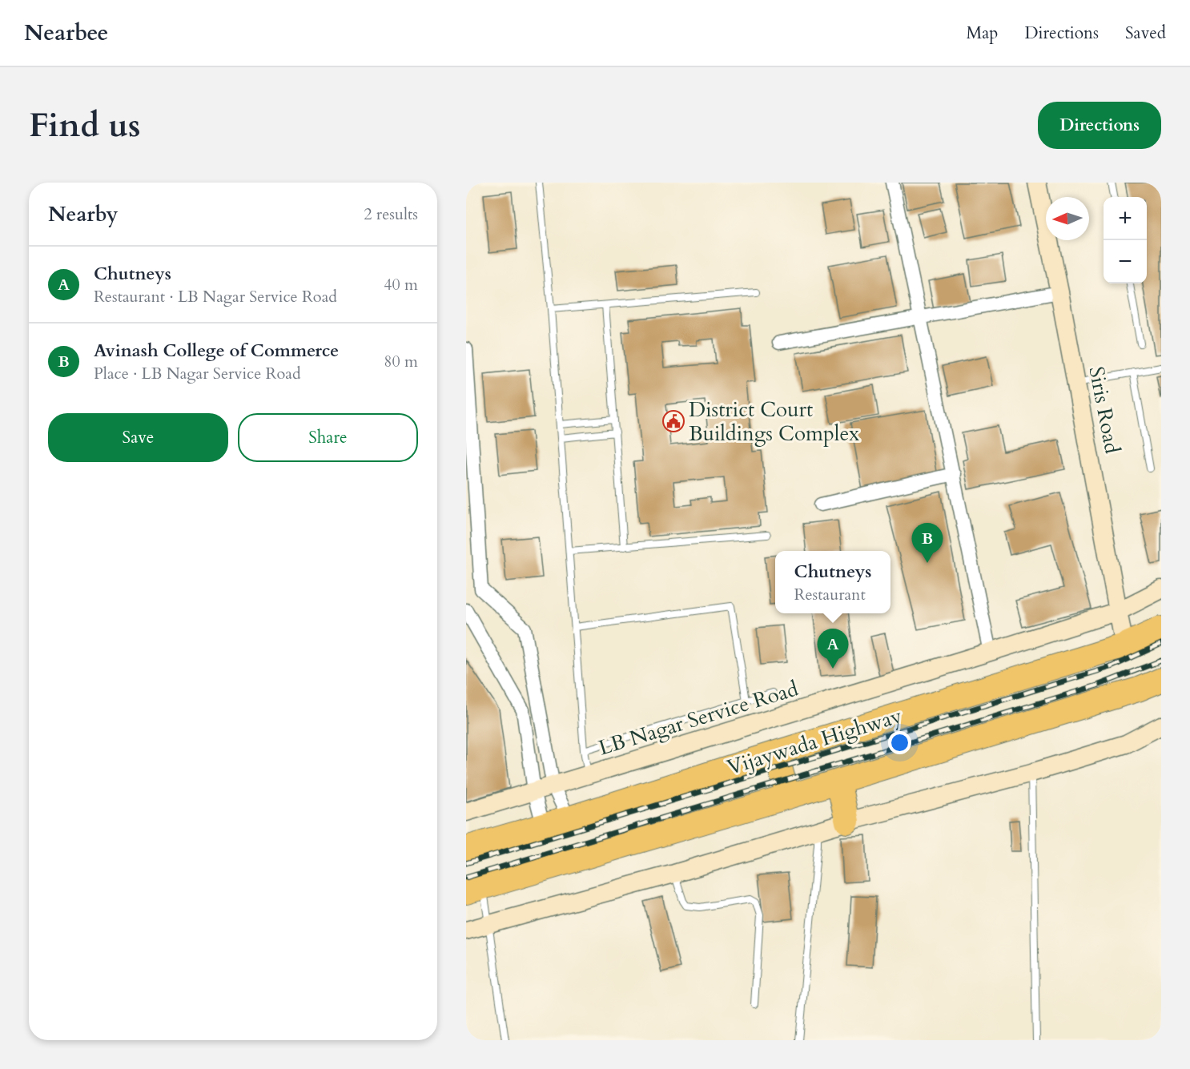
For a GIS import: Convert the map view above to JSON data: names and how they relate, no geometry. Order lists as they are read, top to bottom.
{
  "streets": {
    "highway": ["Vijaywada Highway"],
    "street": ["Siris Road", "LB Nagar Service Road"]
  },
  "crossings": [
    ["Siris Road", "LB Nagar Service Road"],
    ["Siris Road", "Vijaywada Highway"]
  ],
  "places": {
    "public building": ["District Court Buildings Complex"]
  },
  "north": "left",
  "page": {
    "header": "Nearbee",
    "nav": ["Map", "Directions", "Saved"],
    "buttons": [
      "Directions",
      ["Save", "Share"]
    ],
    "title": "Find us",
    "heading": ["Nearby", "2 results"],
    "map_buttons": ["+", "−"],
    "list": [
      {
        "mark": "A",
        "name": "Chutneys",
        "note": "Restaurant · LB Nagar Service Road",
        "value": "40 m"
      },
      {
        "mark": "B",
        "name": "Avinash College of Commerce",
        "note": "Place · LB Nagar Service Road",
        "value": "80 m"
      }
    ],
    "pins": ["B", "A"],
    "popup": ["Chutneys", "Restaurant"]
  }
}
